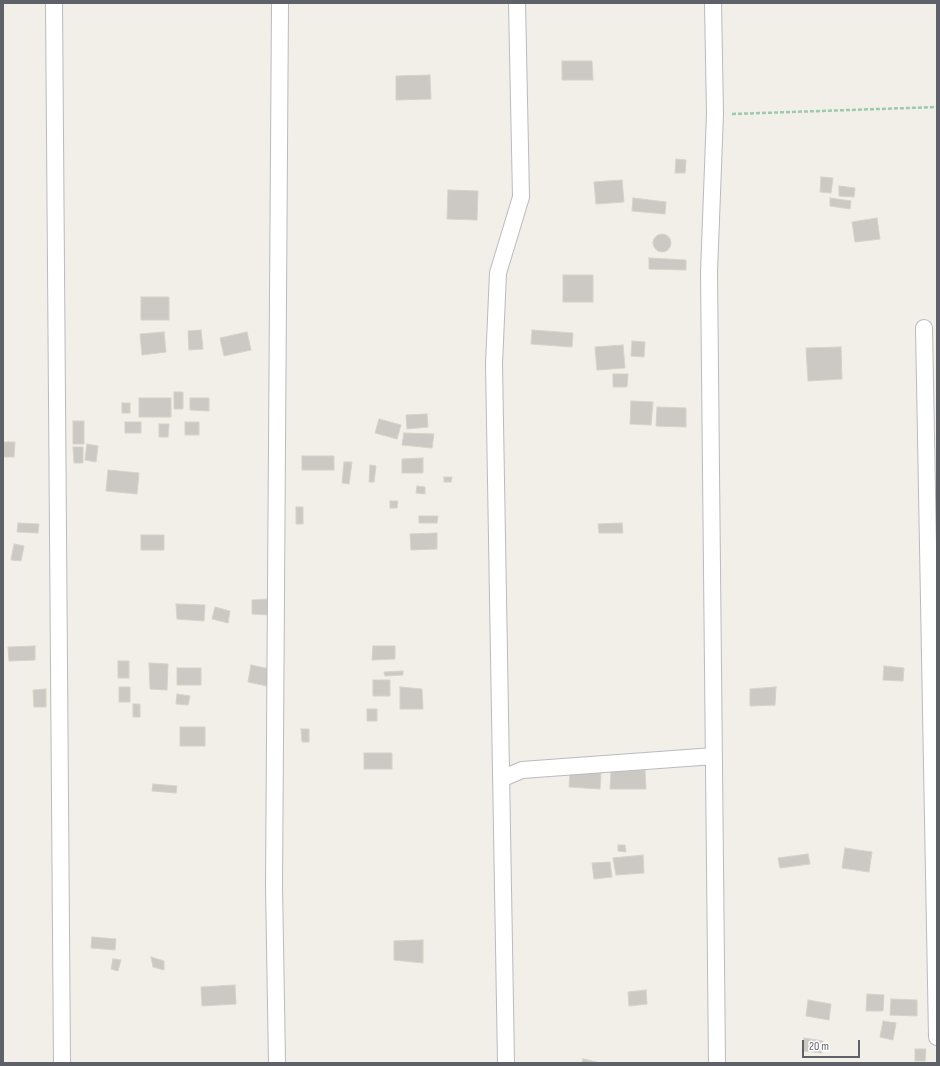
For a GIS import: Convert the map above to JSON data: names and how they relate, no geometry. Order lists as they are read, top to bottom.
{
  "scale_bar": "20 m"
}
